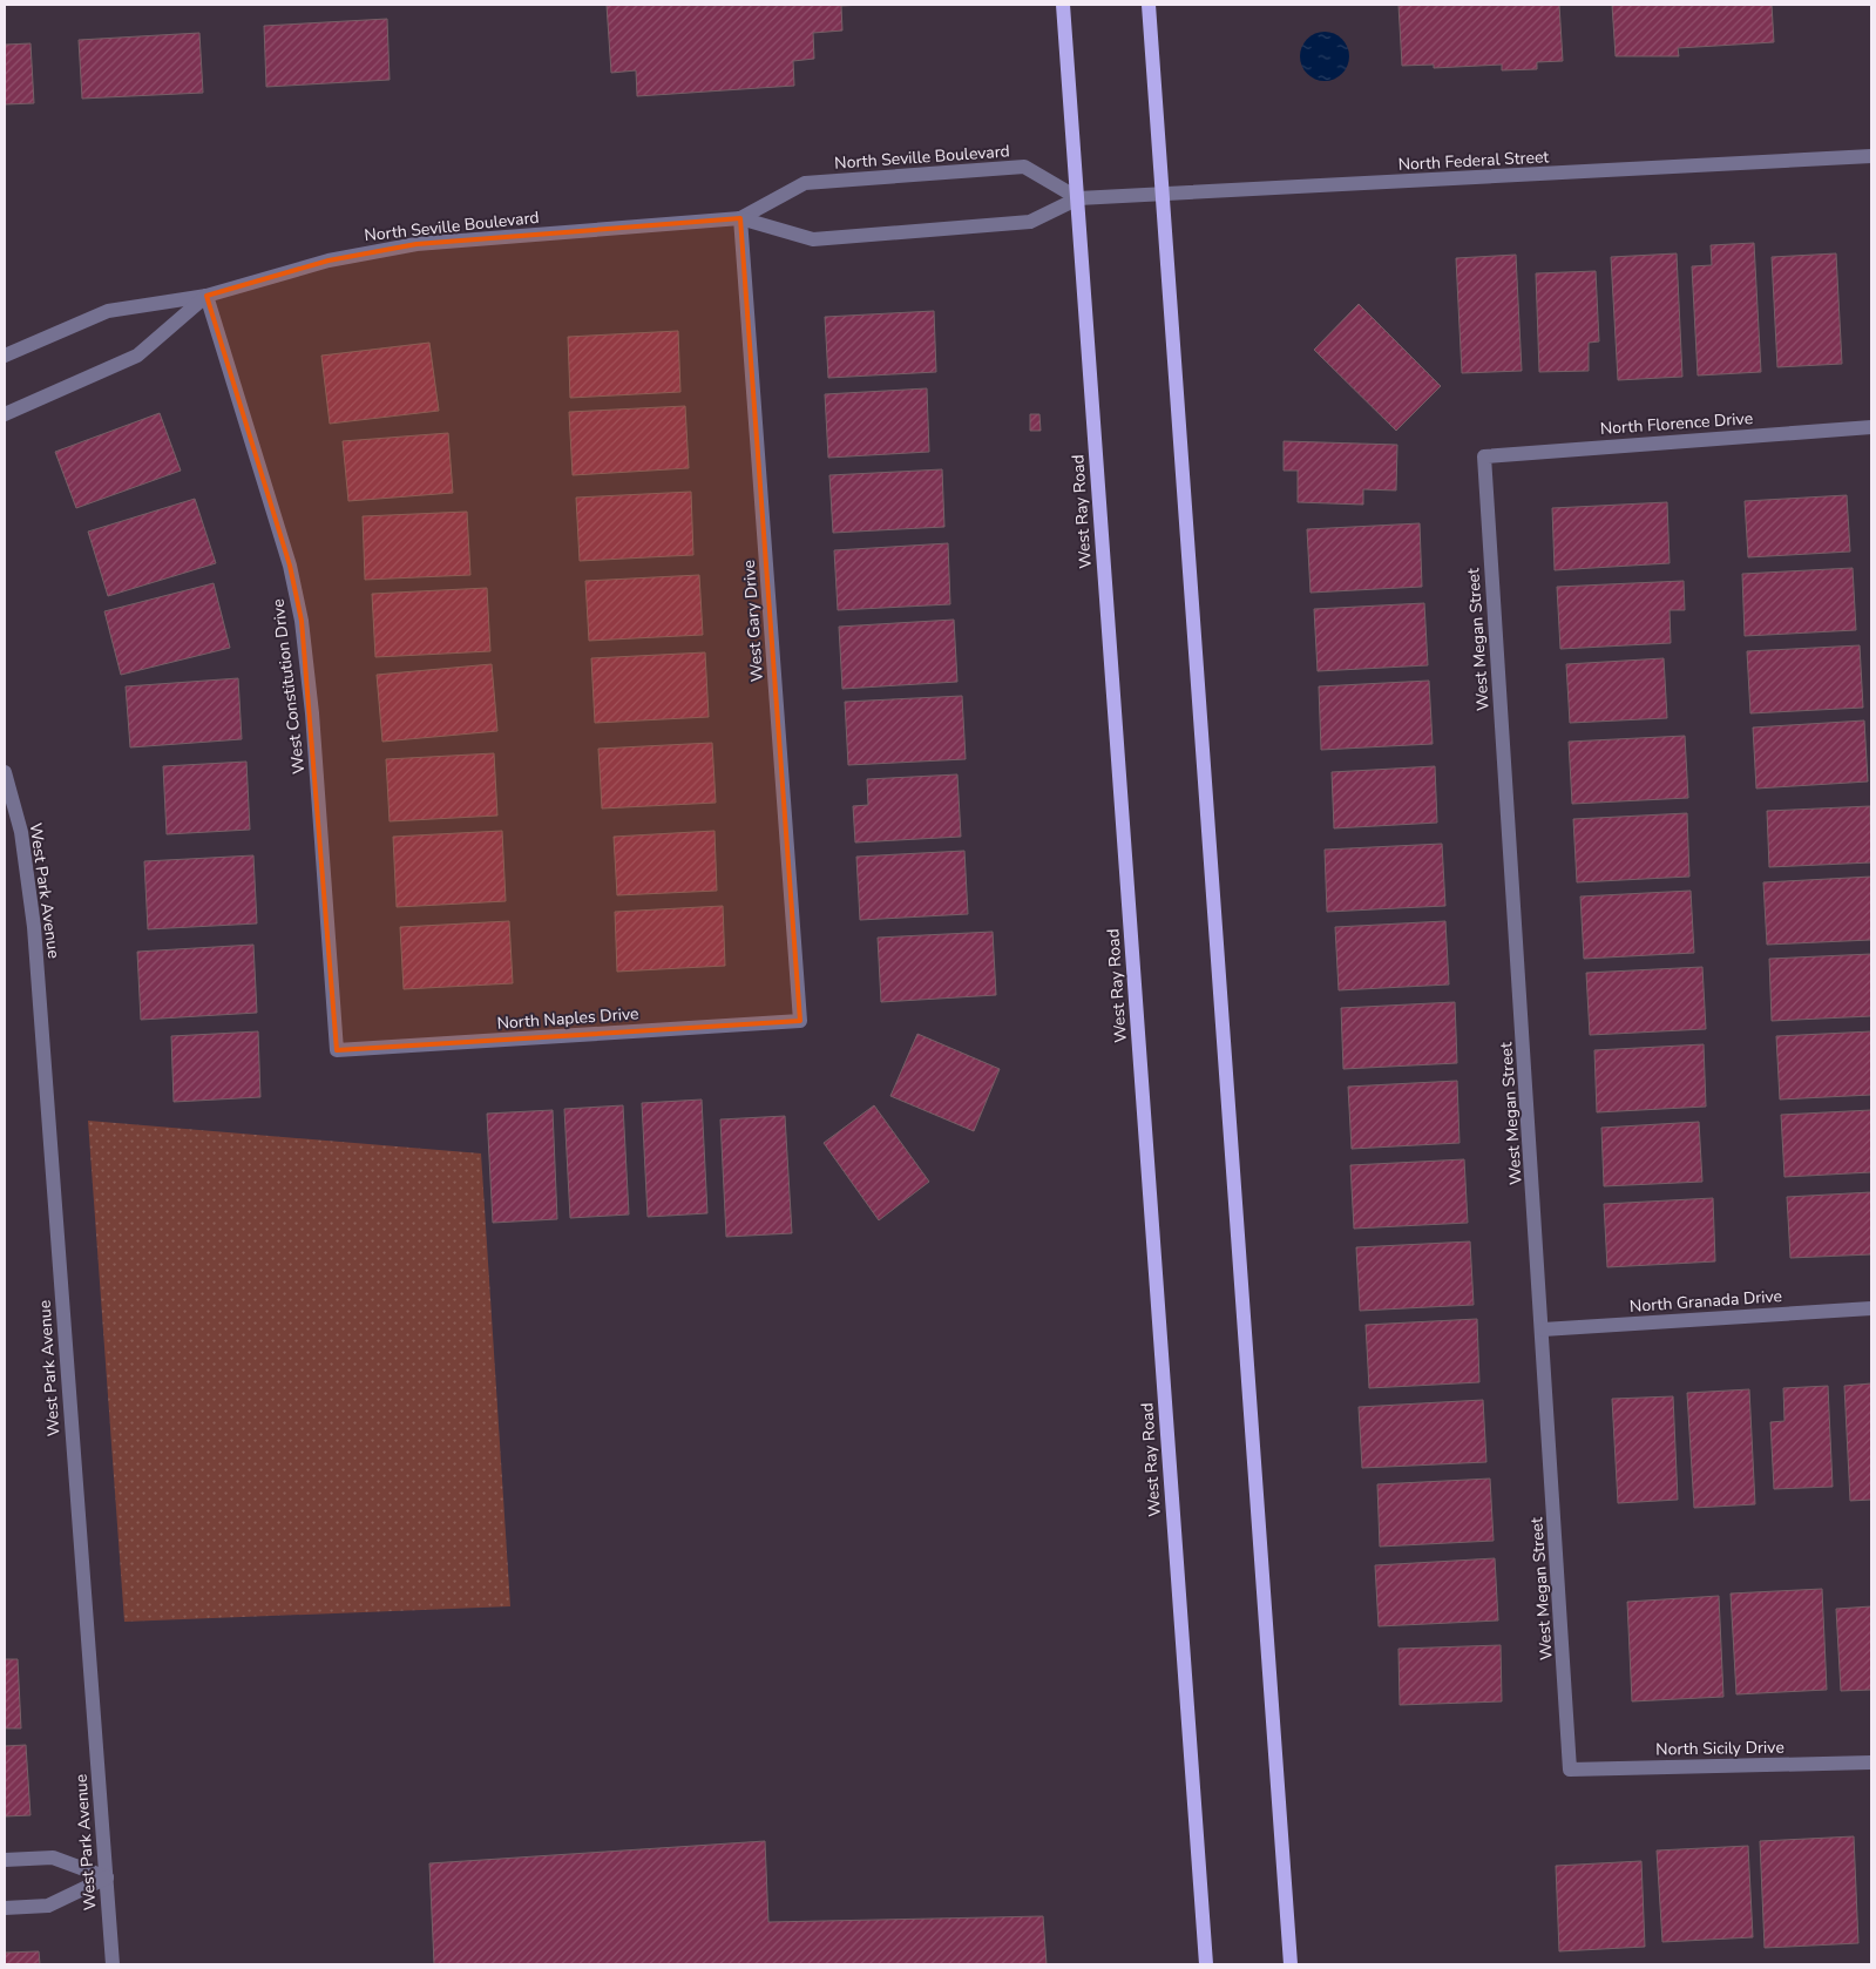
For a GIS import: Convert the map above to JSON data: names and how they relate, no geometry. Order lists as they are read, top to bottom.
{
  "streets": {
    "main road": ["West Ray Road"],
    "street": [
      "North Seville Boulevard",
      "North Federal Street",
      "North Florence Drive",
      "West Gary Drive",
      "West Megan Street",
      "West Constitution Drive",
      "West Park Avenue",
      "North Naples Drive",
      "North Granada Drive",
      "North Sicily Drive"
    ]
  },
  "crossings": [
    ["North Seville Boulevard", "North Federal Street"],
    ["North Seville Boulevard", "West Ray Road"],
    ["North Seville Boulevard", "West Gary Drive"],
    ["North Seville Boulevard", "West Constitution Drive"],
    ["North Federal Street", "West Ray Road"],
    ["North Florence Drive", "West Megan Street"],
    ["West Gary Drive", "North Naples Drive"],
    ["West Megan Street", "North Granada Drive"],
    ["West Megan Street", "North Sicily Drive"],
    ["West Constitution Drive", "North Naples Drive"]
  ]
}
